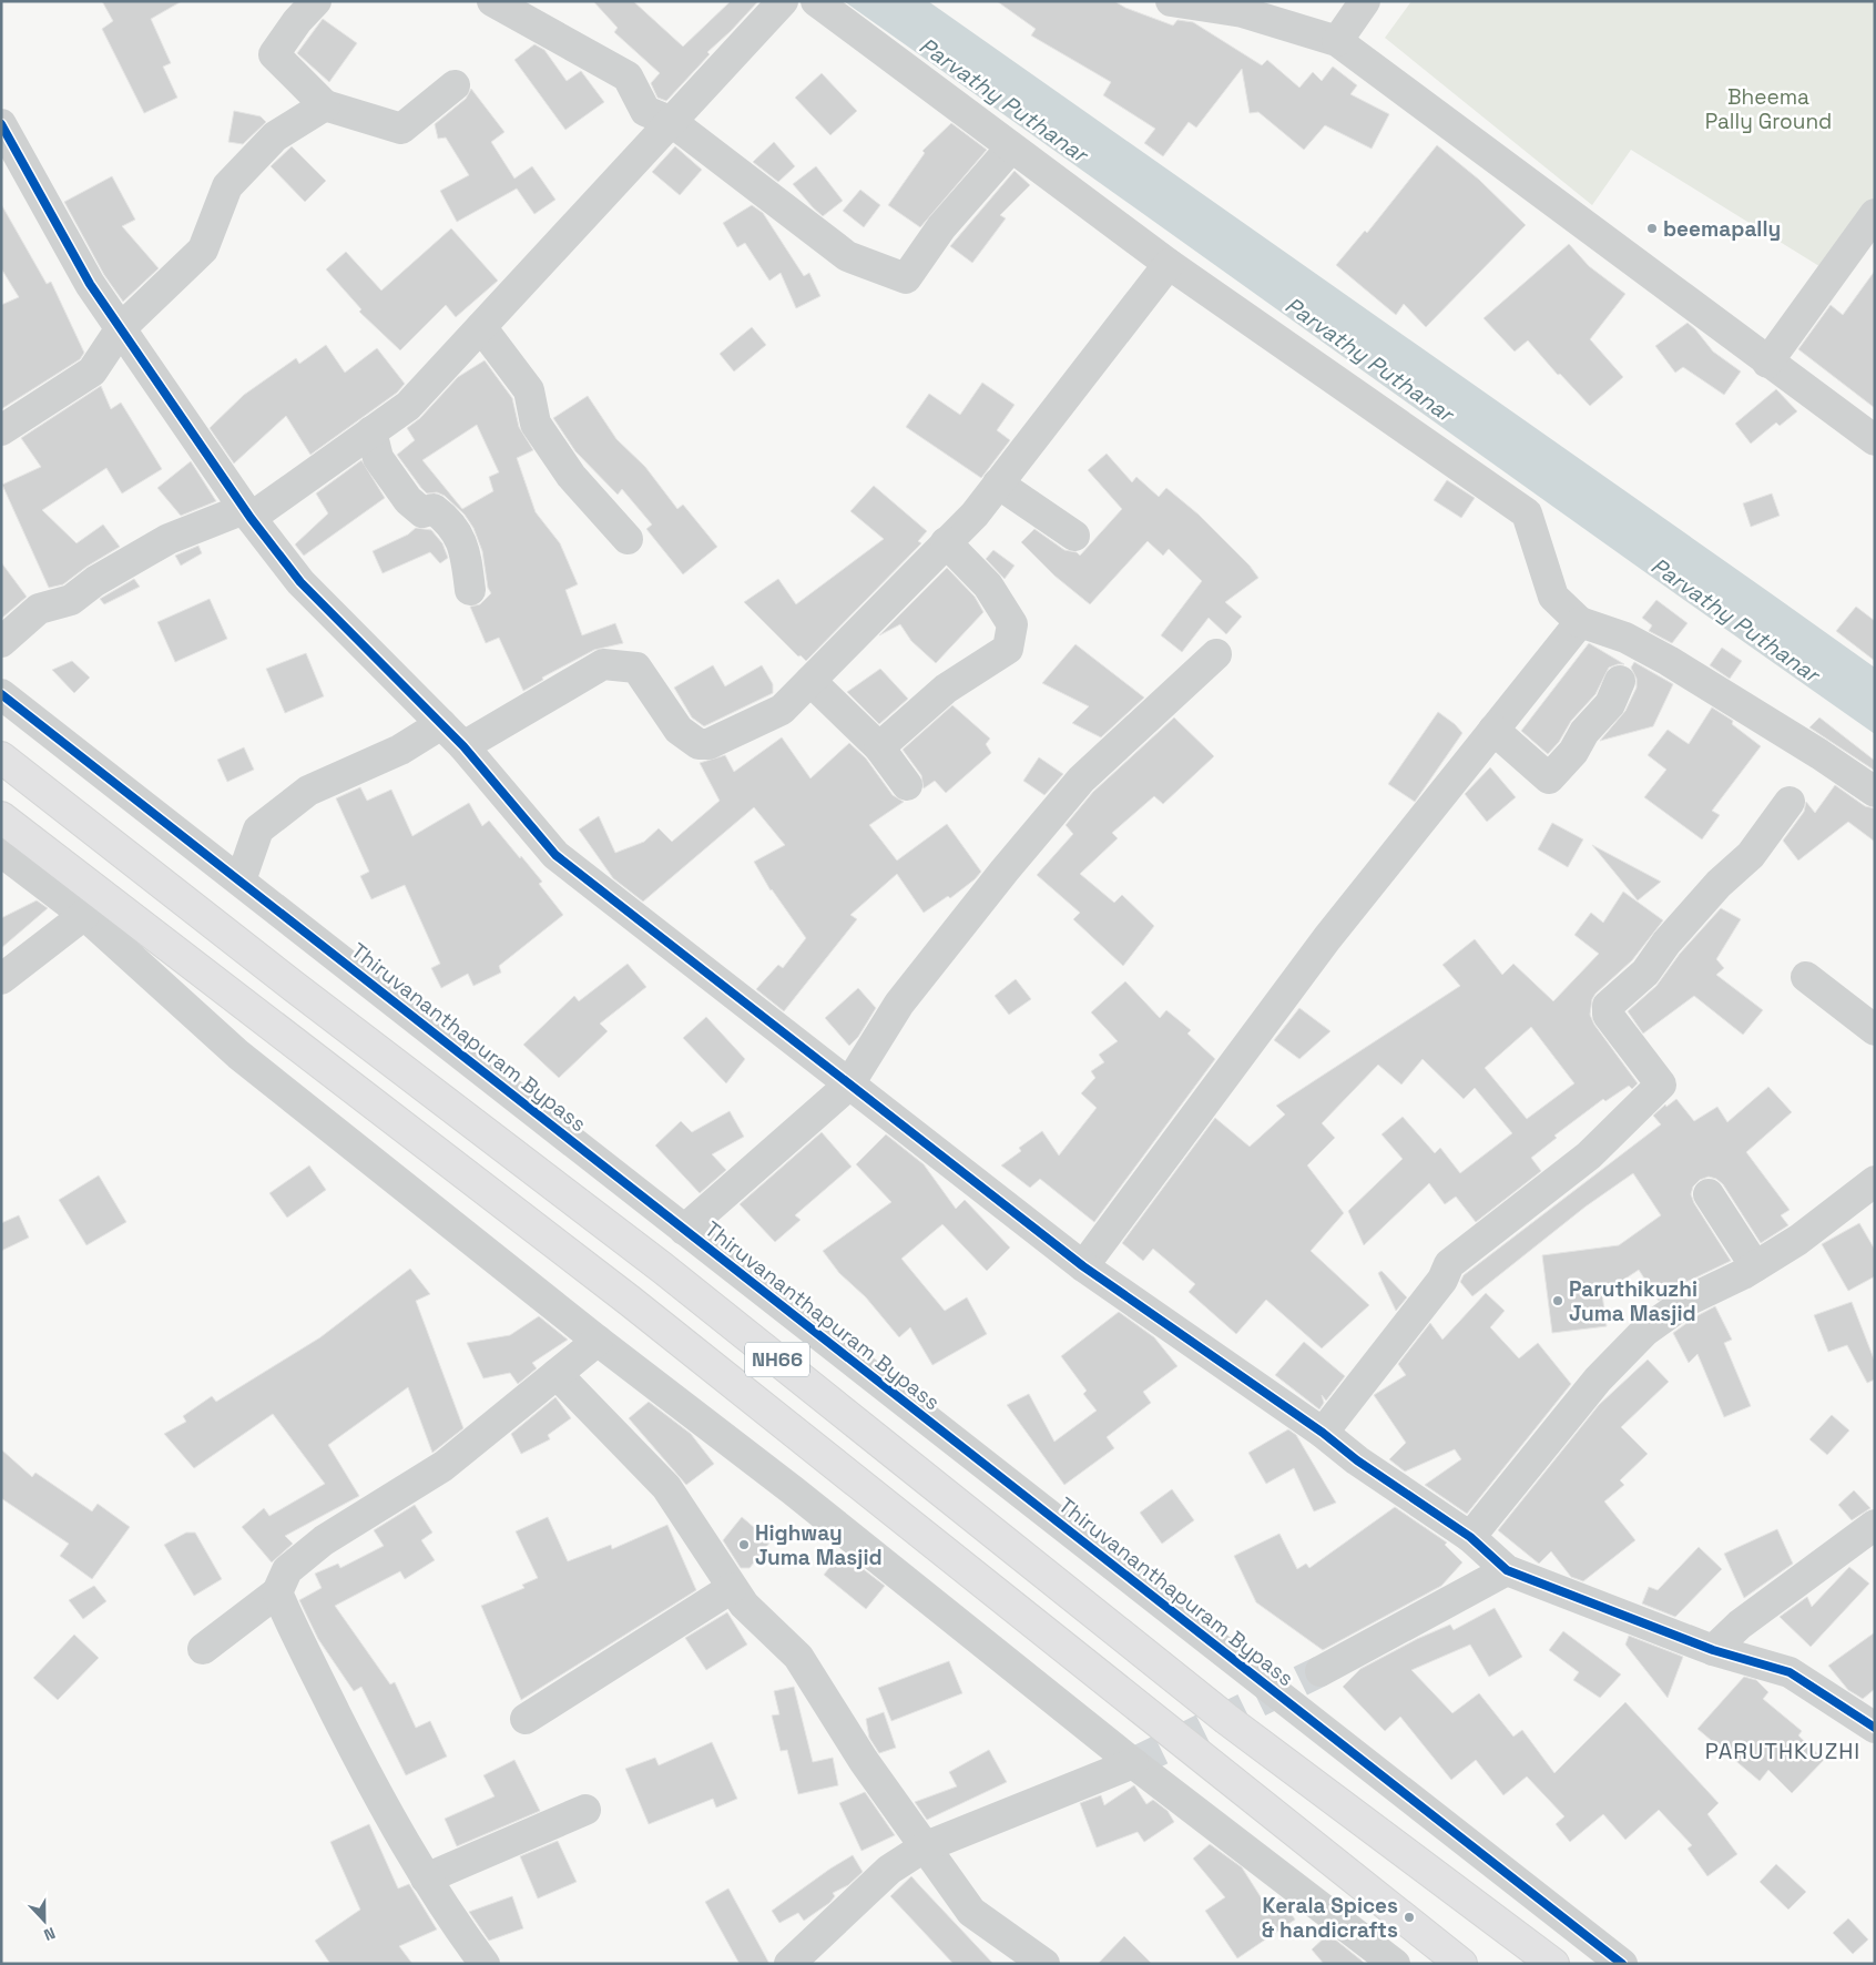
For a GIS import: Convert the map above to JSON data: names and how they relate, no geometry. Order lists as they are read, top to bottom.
{
  "streets": {
    "highway": ["NH66"],
    "street": ["Thiruvananthapuram Bypass"]
  },
  "districts": ["PARUTHKUZHI"],
  "water": ["Parvathy Puthanar"],
  "parks": ["Bheema Pally Ground"],
  "places": [
    "beemapally",
    "Paruthikuzhi Juma Masjid",
    "Highway Juma Masjid",
    "Kerala Spices & handicrafts"
  ],
  "north": "bottom"
}
